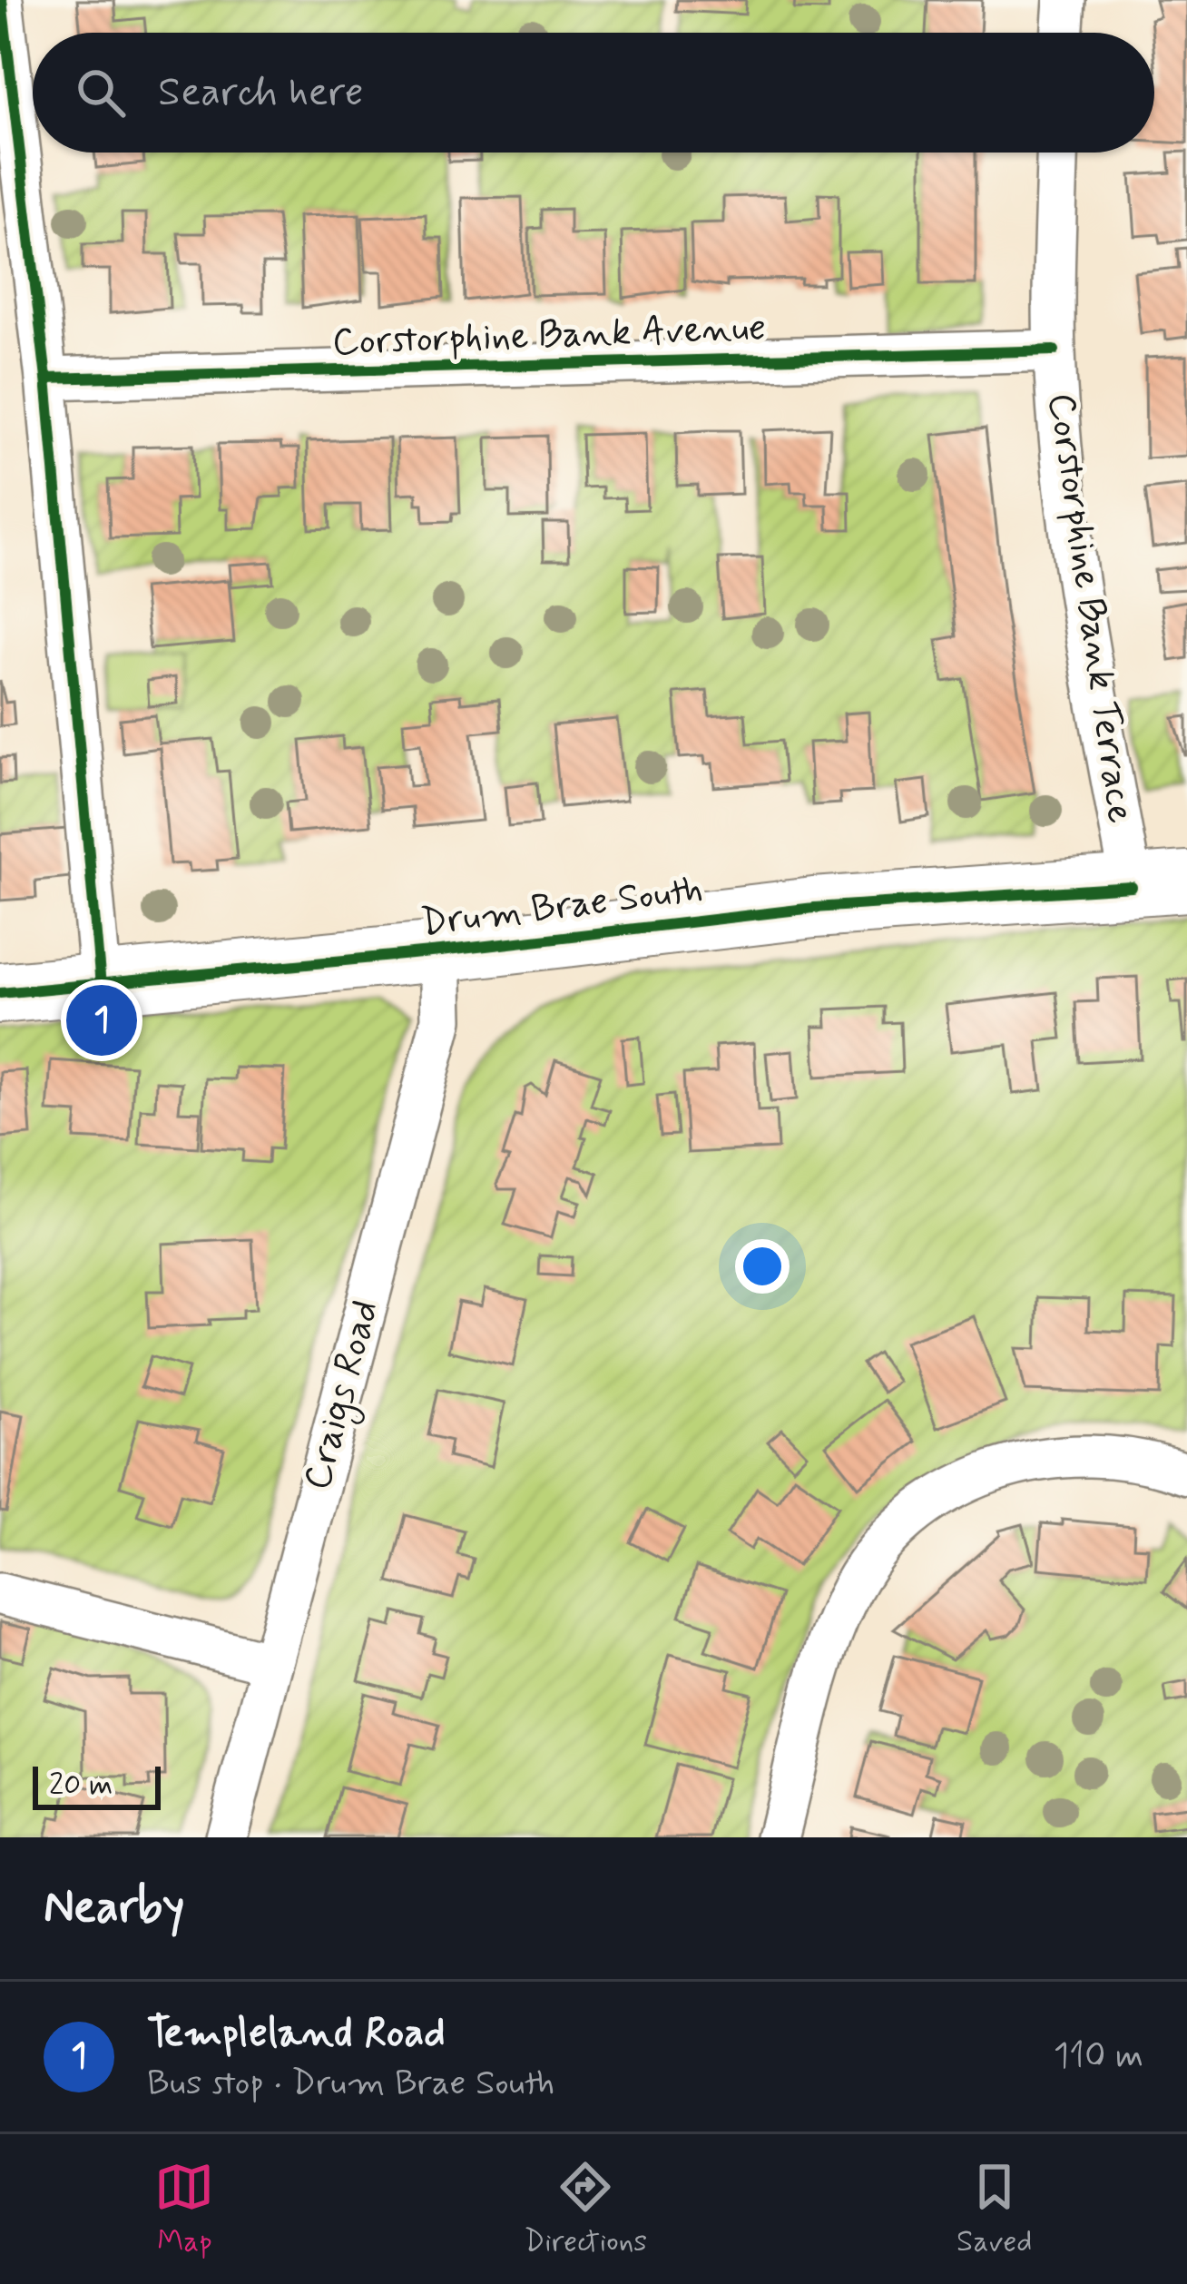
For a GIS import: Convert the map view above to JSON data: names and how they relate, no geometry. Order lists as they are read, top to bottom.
{
  "streets": {
    "main road": ["Drum Brae South"],
    "street": ["Corstorphine Bank Avenue", "Corstorphine Bank Terrace", "Craigs Road"]
  },
  "crossings": [
    ["Corstorphine Bank Avenue", "Corstorphine Bank Terrace"],
    ["Corstorphine Bank Terrace", "Drum Brae South"],
    ["Drum Brae South", "Craigs Road"]
  ],
  "scale_bar": "20 m",
  "page": {
    "search": "Search here",
    "pins": "1",
    "scale": "20 m",
    "heading": "Nearby",
    "list": [
      {
        "mark": "1",
        "name": "Templeland Road",
        "note": "Bus stop · Drum Brae South",
        "value": "110 m"
      }
    ],
    "nav": ["Map", "Directions", "Saved"]
  }
}
